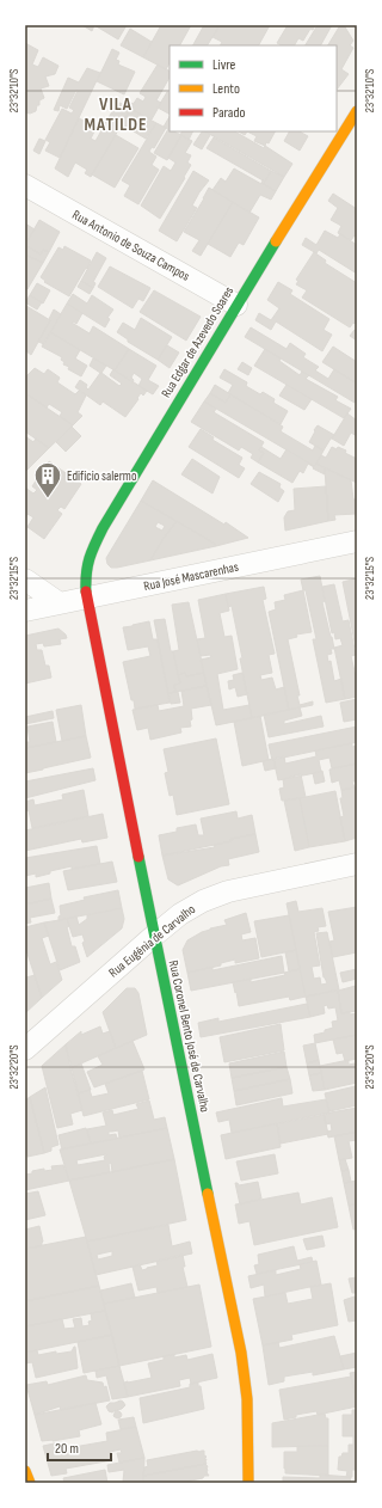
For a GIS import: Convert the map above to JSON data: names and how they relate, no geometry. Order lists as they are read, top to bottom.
{
  "streets": {
    "street": [
      "Rua Antonio de Souza Campos",
      "Rua Edgar de Azevedo Soares",
      "Rua José Mascarenhas",
      "Rua Eugênia de Carvalho",
      "Rua Coronel Bento José de Carvalho"
    ]
  },
  "crossings": [
    ["Rua Antonio de Souza Campos", "Rua Edgar de Azevedo Soares"],
    ["Rua Edgar de Azevedo Soares", "Rua José Mascarenhas"],
    ["Rua Edgar de Azevedo Soares", "Rua Coronel Bento José de Carvalho"],
    ["Rua José Mascarenhas", "Rua Coronel Bento José de Carvalho"],
    ["Rua Eugênia de Carvalho", "Rua Coronel Bento José de Carvalho"]
  ],
  "districts": ["VILA MATILDE"],
  "places": {
    "building": ["Edifício salermo"]
  },
  "legend": ["Livre", "Lento", "Parado"],
  "scale_bar": "20 m",
  "coordinates": ["23°32'10\"S", "23°32'15\"S", "23°32'20\"S"]
}
